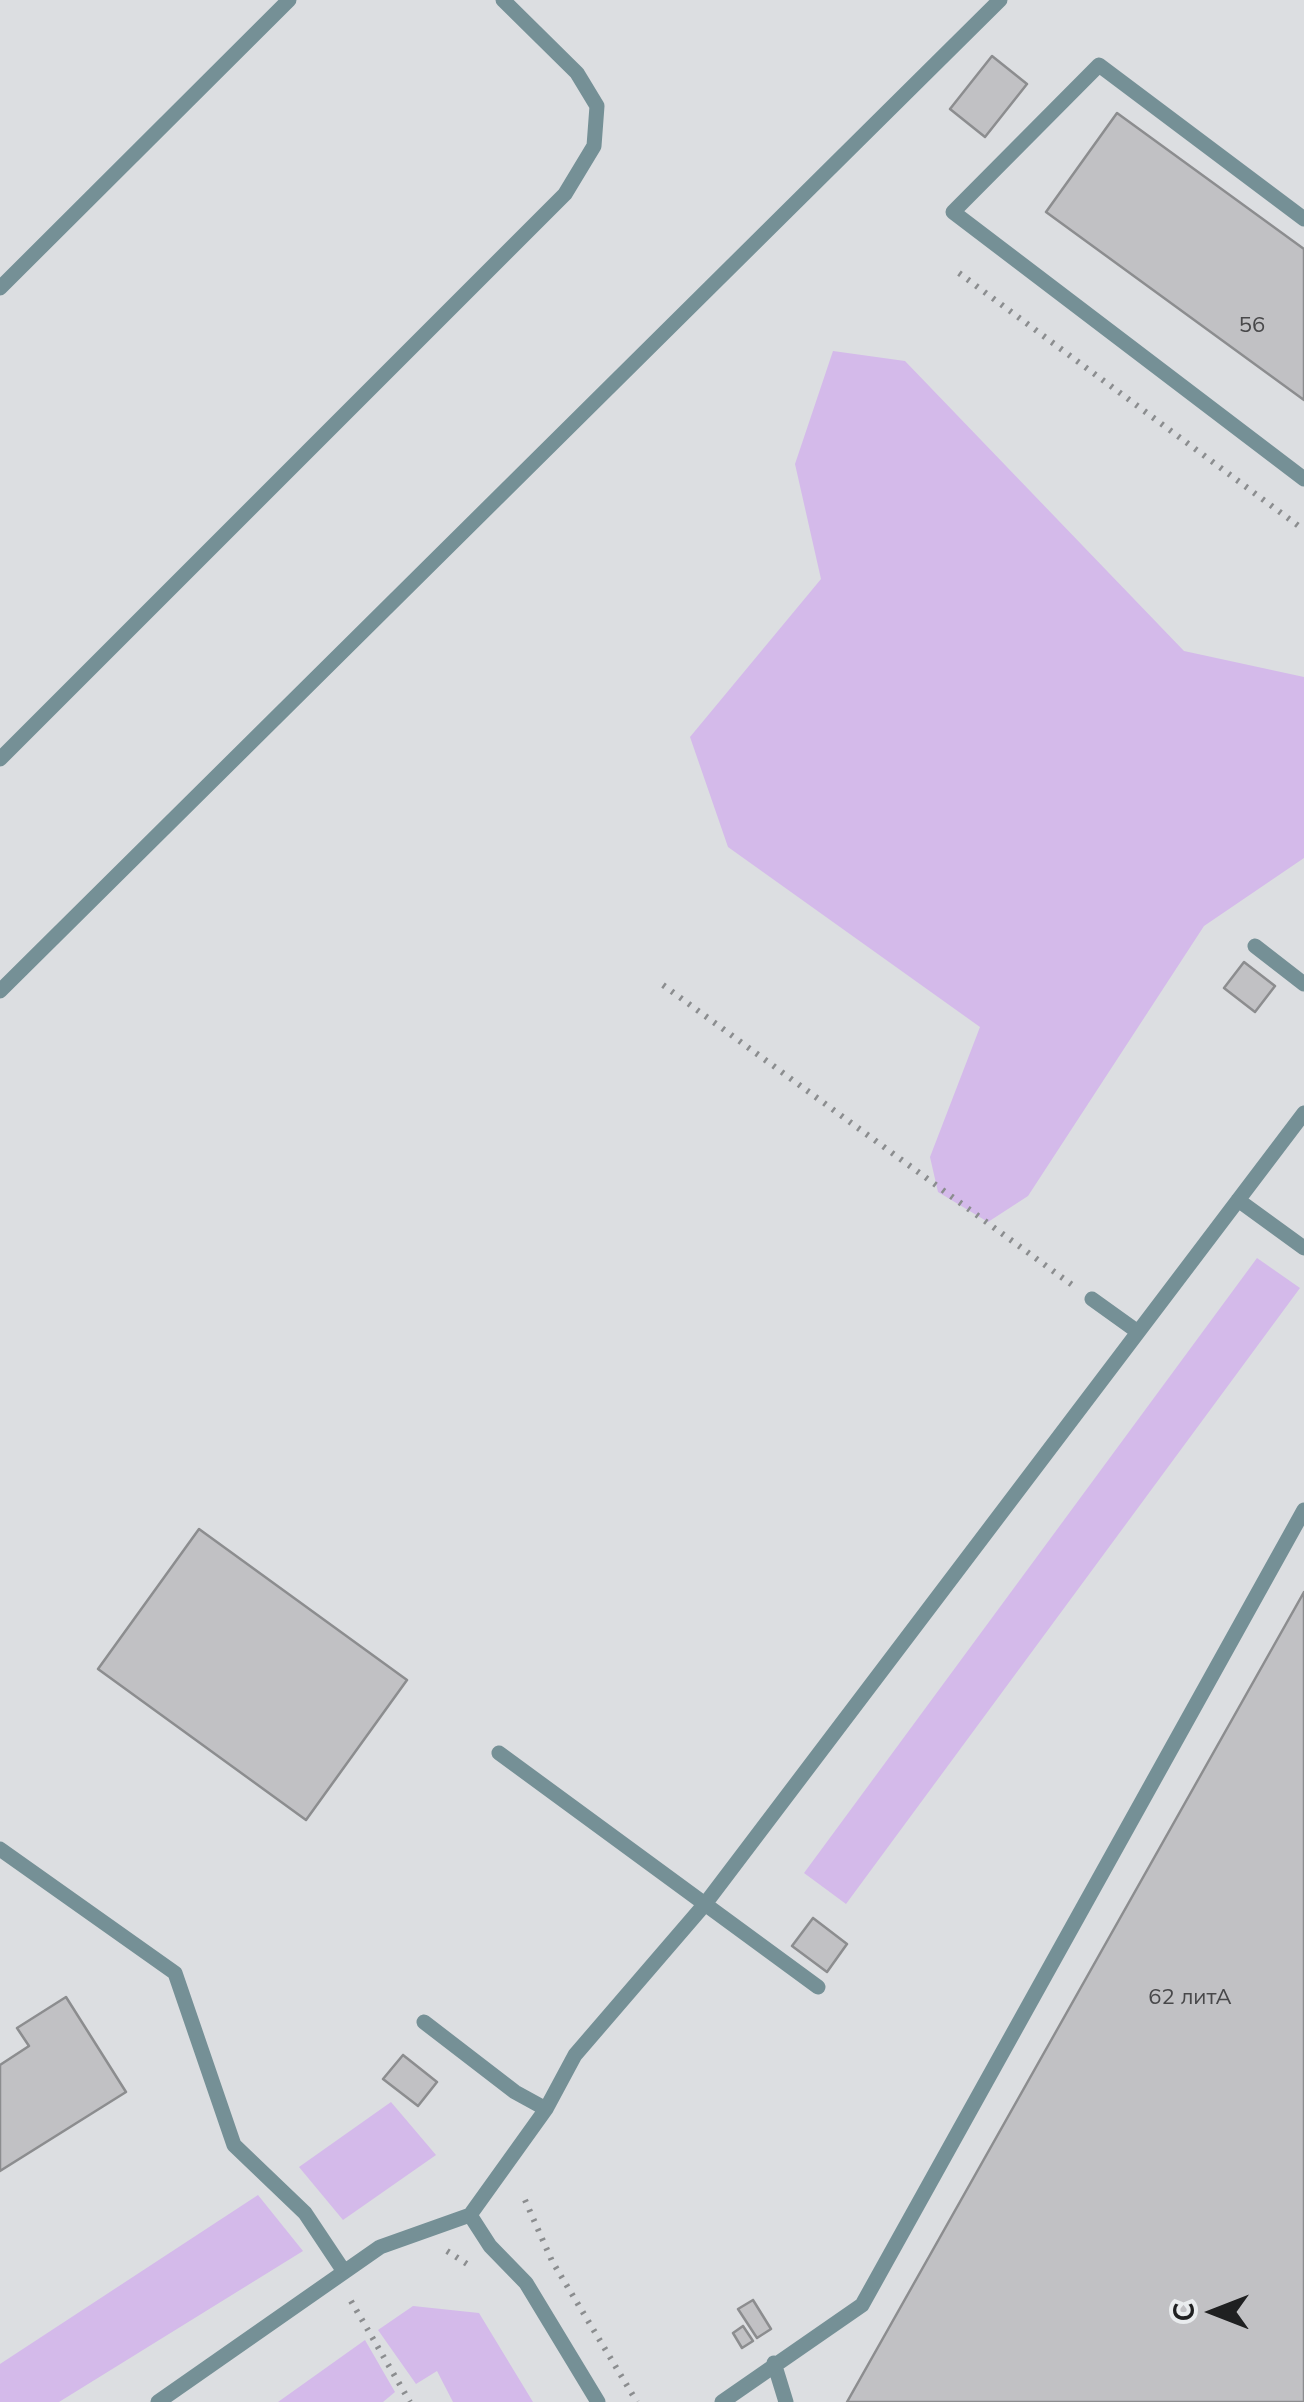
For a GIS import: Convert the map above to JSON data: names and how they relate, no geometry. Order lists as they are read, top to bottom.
{
  "house_numbers": ["56", "62 литА"],
  "north": "left"
}
